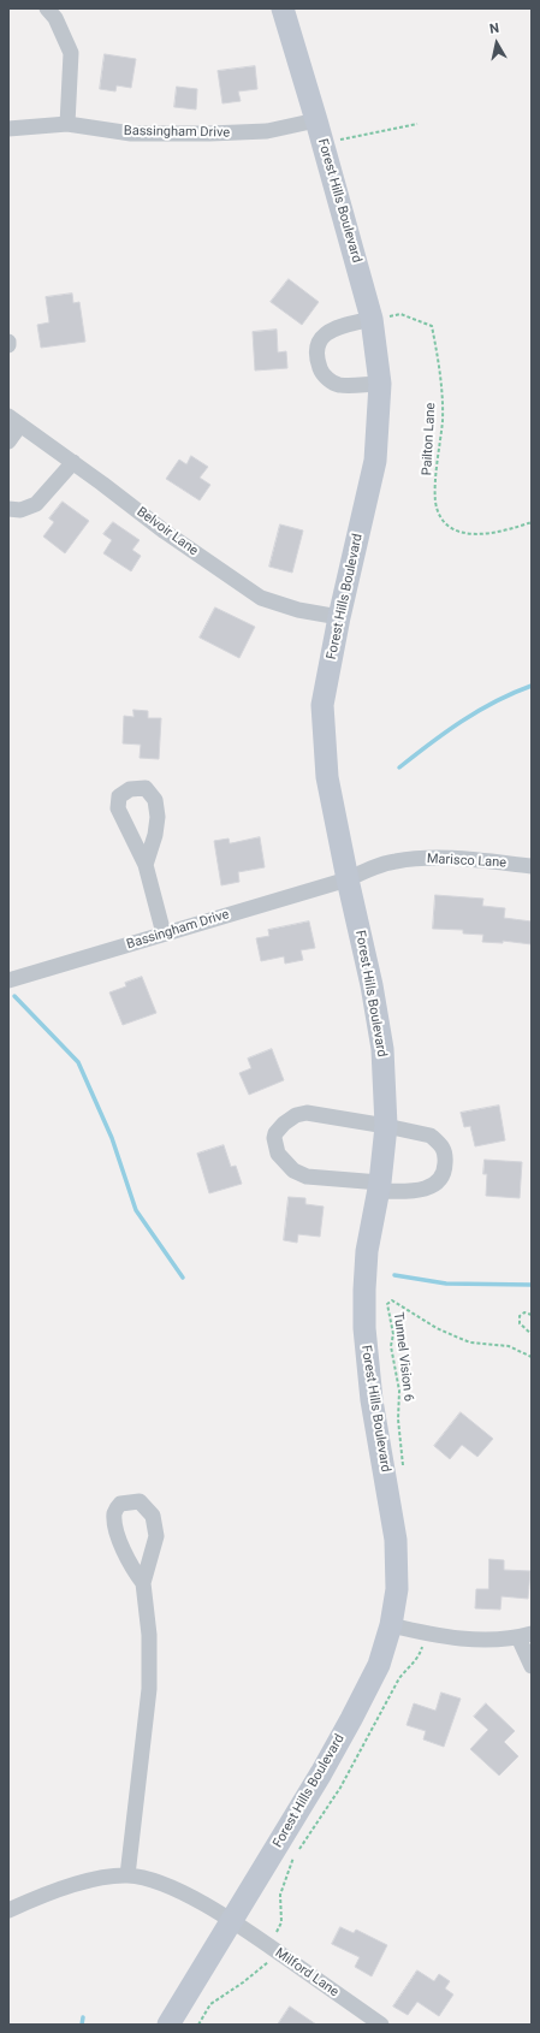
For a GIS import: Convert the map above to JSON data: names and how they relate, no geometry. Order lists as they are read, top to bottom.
{
  "streets": {
    "main road": ["Forest Hills Boulevard"],
    "street": [
      "Bassingham Drive",
      "Belvoir Lane",
      "Marisco Lane",
      "Milford Lane"
    ],
    "path": ["Pailton Lane", "Tunnel Vision 6"]
  },
  "crossings": [
    ["Bassingham Drive", "Forest Hills Boulevard"],
    ["Bassingham Drive", "Marisco Lane"],
    ["Forest Hills Boulevard", "Pailton Lane"],
    ["Forest Hills Boulevard", "Belvoir Lane"],
    ["Forest Hills Boulevard", "Marisco Lane"],
    ["Forest Hills Boulevard", "Milford Lane"]
  ],
  "north": "top"
}
